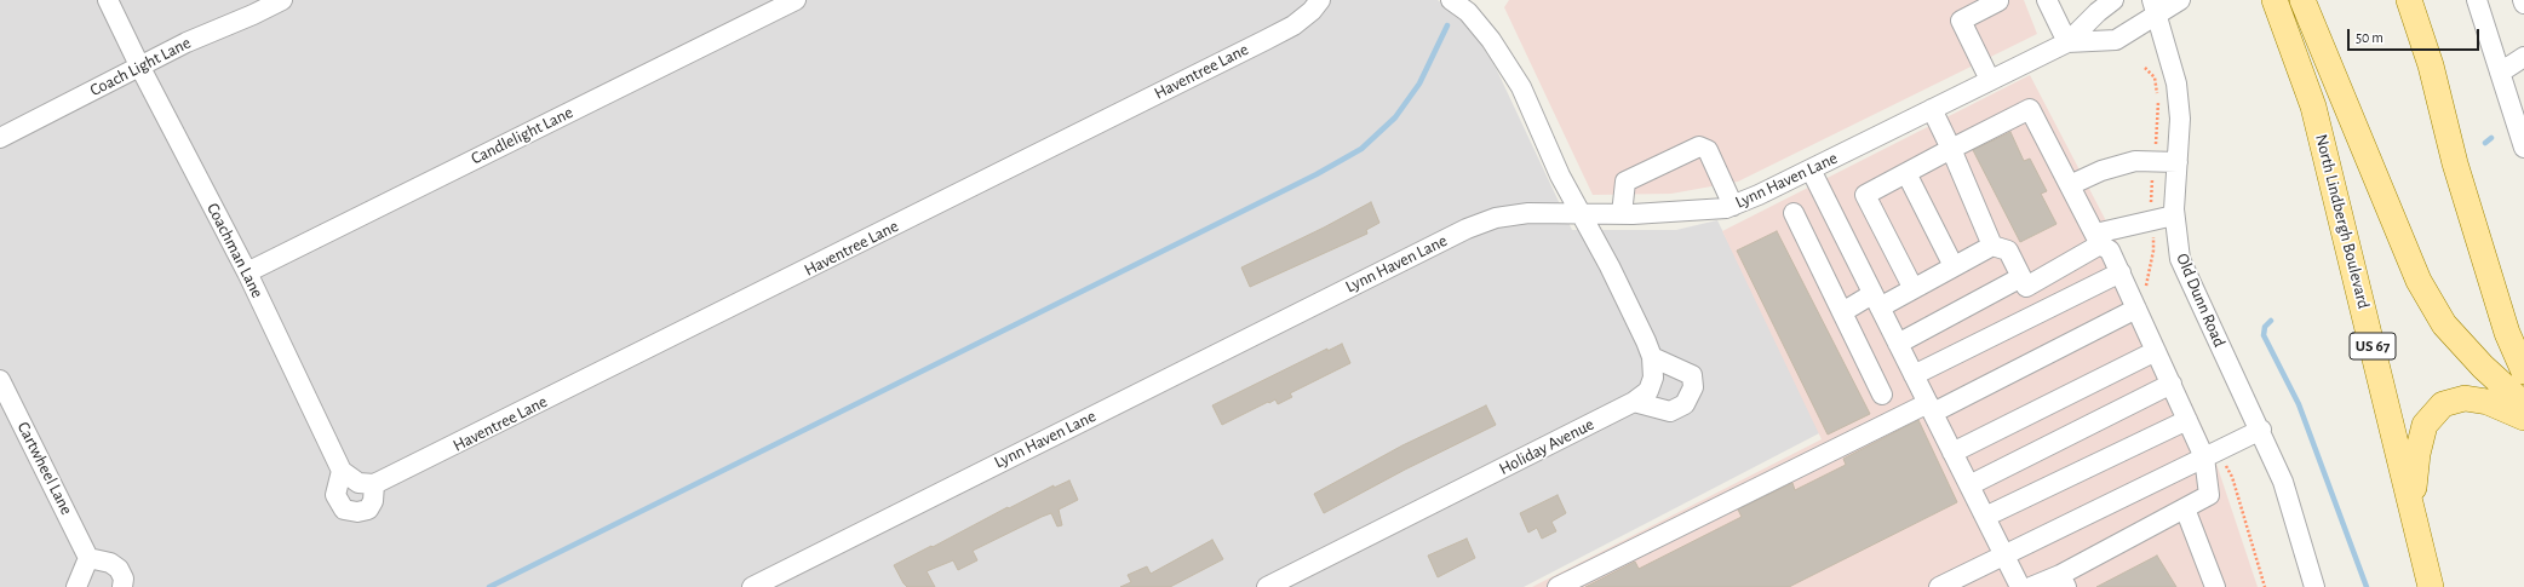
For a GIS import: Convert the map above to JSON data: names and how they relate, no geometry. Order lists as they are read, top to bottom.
{
  "streets": {
    "main road": ["North Lindbergh Boulevard", "US 67"],
    "street": [
      "Coach Light Lane",
      "Haventree Lane",
      "Candlelight Lane",
      "Lynn Haven Lane",
      "Coachman Lane",
      "Old Dunn Road",
      "Holiday Avenue",
      "Cartwheel Lane"
    ]
  },
  "crossings": [
    ["Coach Light Lane", "Coachman Lane"],
    ["Candlelight Lane", "Coachman Lane"],
    ["Lynn Haven Lane", "Old Dunn Road"],
    ["Lynn Haven Lane", "Holiday Avenue"]
  ],
  "scale_bar": "50 m"
}
